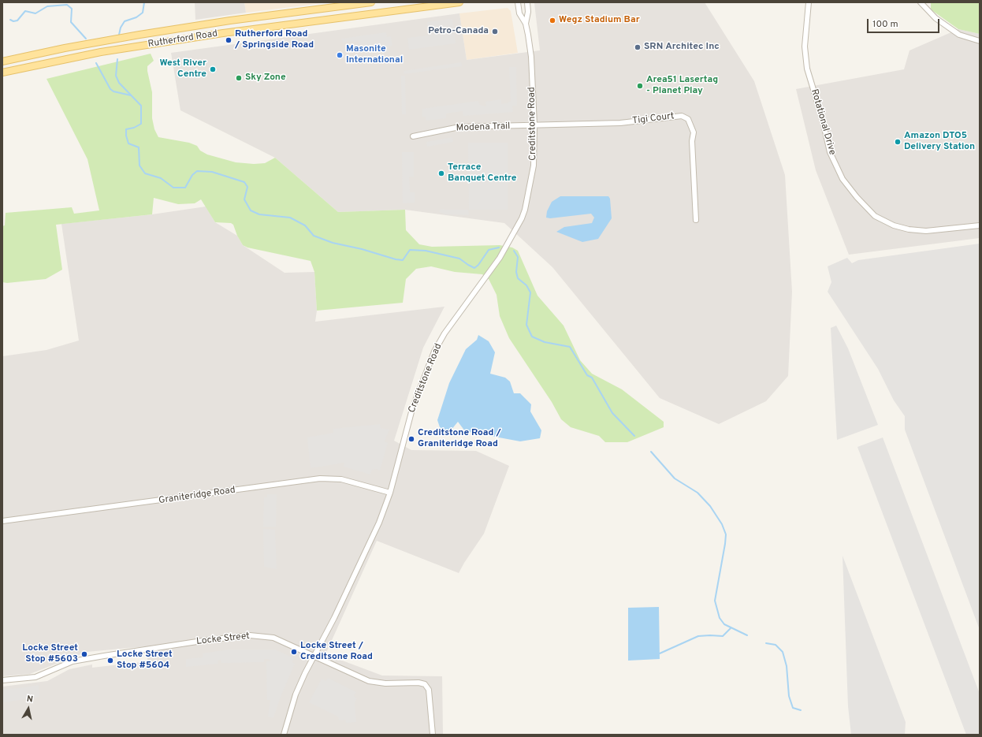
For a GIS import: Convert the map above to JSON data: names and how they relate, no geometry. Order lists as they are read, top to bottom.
{
  "streets": {
    "main road": ["Rutherford Road"],
    "street": [
      "Tigi Court",
      "Rotational Drive",
      "Creditstone Road",
      "Modena Trail",
      "Graniteridge Road",
      "Locke Street"
    ]
  },
  "crossings": [
    ["Tigi Court", "Creditstone Road"],
    ["Tigi Court", "Modena Trail"],
    ["Creditstone Road", "Modena Trail"],
    ["Creditstone Road", "Graniteridge Road"],
    ["Creditstone Road", "Locke Street"]
  ],
  "places": [
    "Wegz Stadium Bar",
    "Petro-Canada",
    "Rutherford Road / Springside Road",
    "SRN Architec Inc",
    "Masonite International",
    "West River Centre",
    "Sky Zone",
    "Area51 Lasertag - Planet Play",
    "Amazon DTO5 Delivery Station",
    "Terrace Banquet Centre",
    "Creditstone Road / Graniteridge Road",
    "Locke Street / Creditsone Road",
    "Locke Street Stop #5603",
    "Locke Street Stop #5604"
  ],
  "scale_bar": "100 m",
  "north": "top"
}
